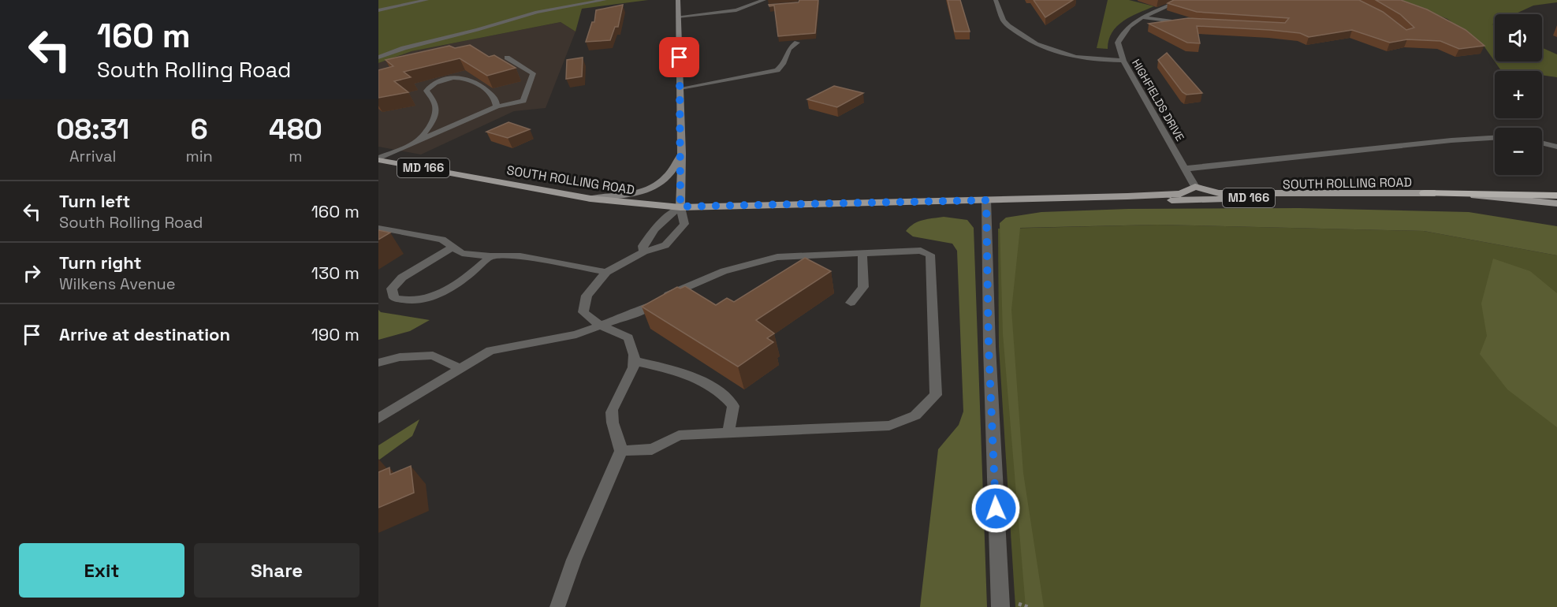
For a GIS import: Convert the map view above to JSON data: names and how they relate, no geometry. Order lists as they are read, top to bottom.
{
  "streets": {
    "highway": ["MD 166"],
    "main road": ["SOUTH ROLLING ROAD"],
    "street": ["HIGHFIELDS DRIVE"]
  },
  "crossings": [
    ["HIGHFIELDS DRIVE", "SOUTH ROLLING ROAD"],
    ["MD 166", "SOUTH ROLLING ROAD"]
  ],
  "page": {
    "turn": ["160 m", "South Rolling Road"],
    "map_buttons": ["+", "−"],
    "eta": [
      "08:31",
      "Arrival",
      "6",
      "min",
      "480",
      "m"
    ],
    "list": [
      {
        "name": "Turn left",
        "note": "South Rolling Road",
        "value": "160 m"
      },
      {
        "name": "Turn right",
        "note": "Wilkens Avenue",
        "value": "130 m"
      },
      {
        "name": "Arrive at destination",
        "value": "190 m"
      }
    ],
    "buttons": ["Exit", "Share"]
  }
}
